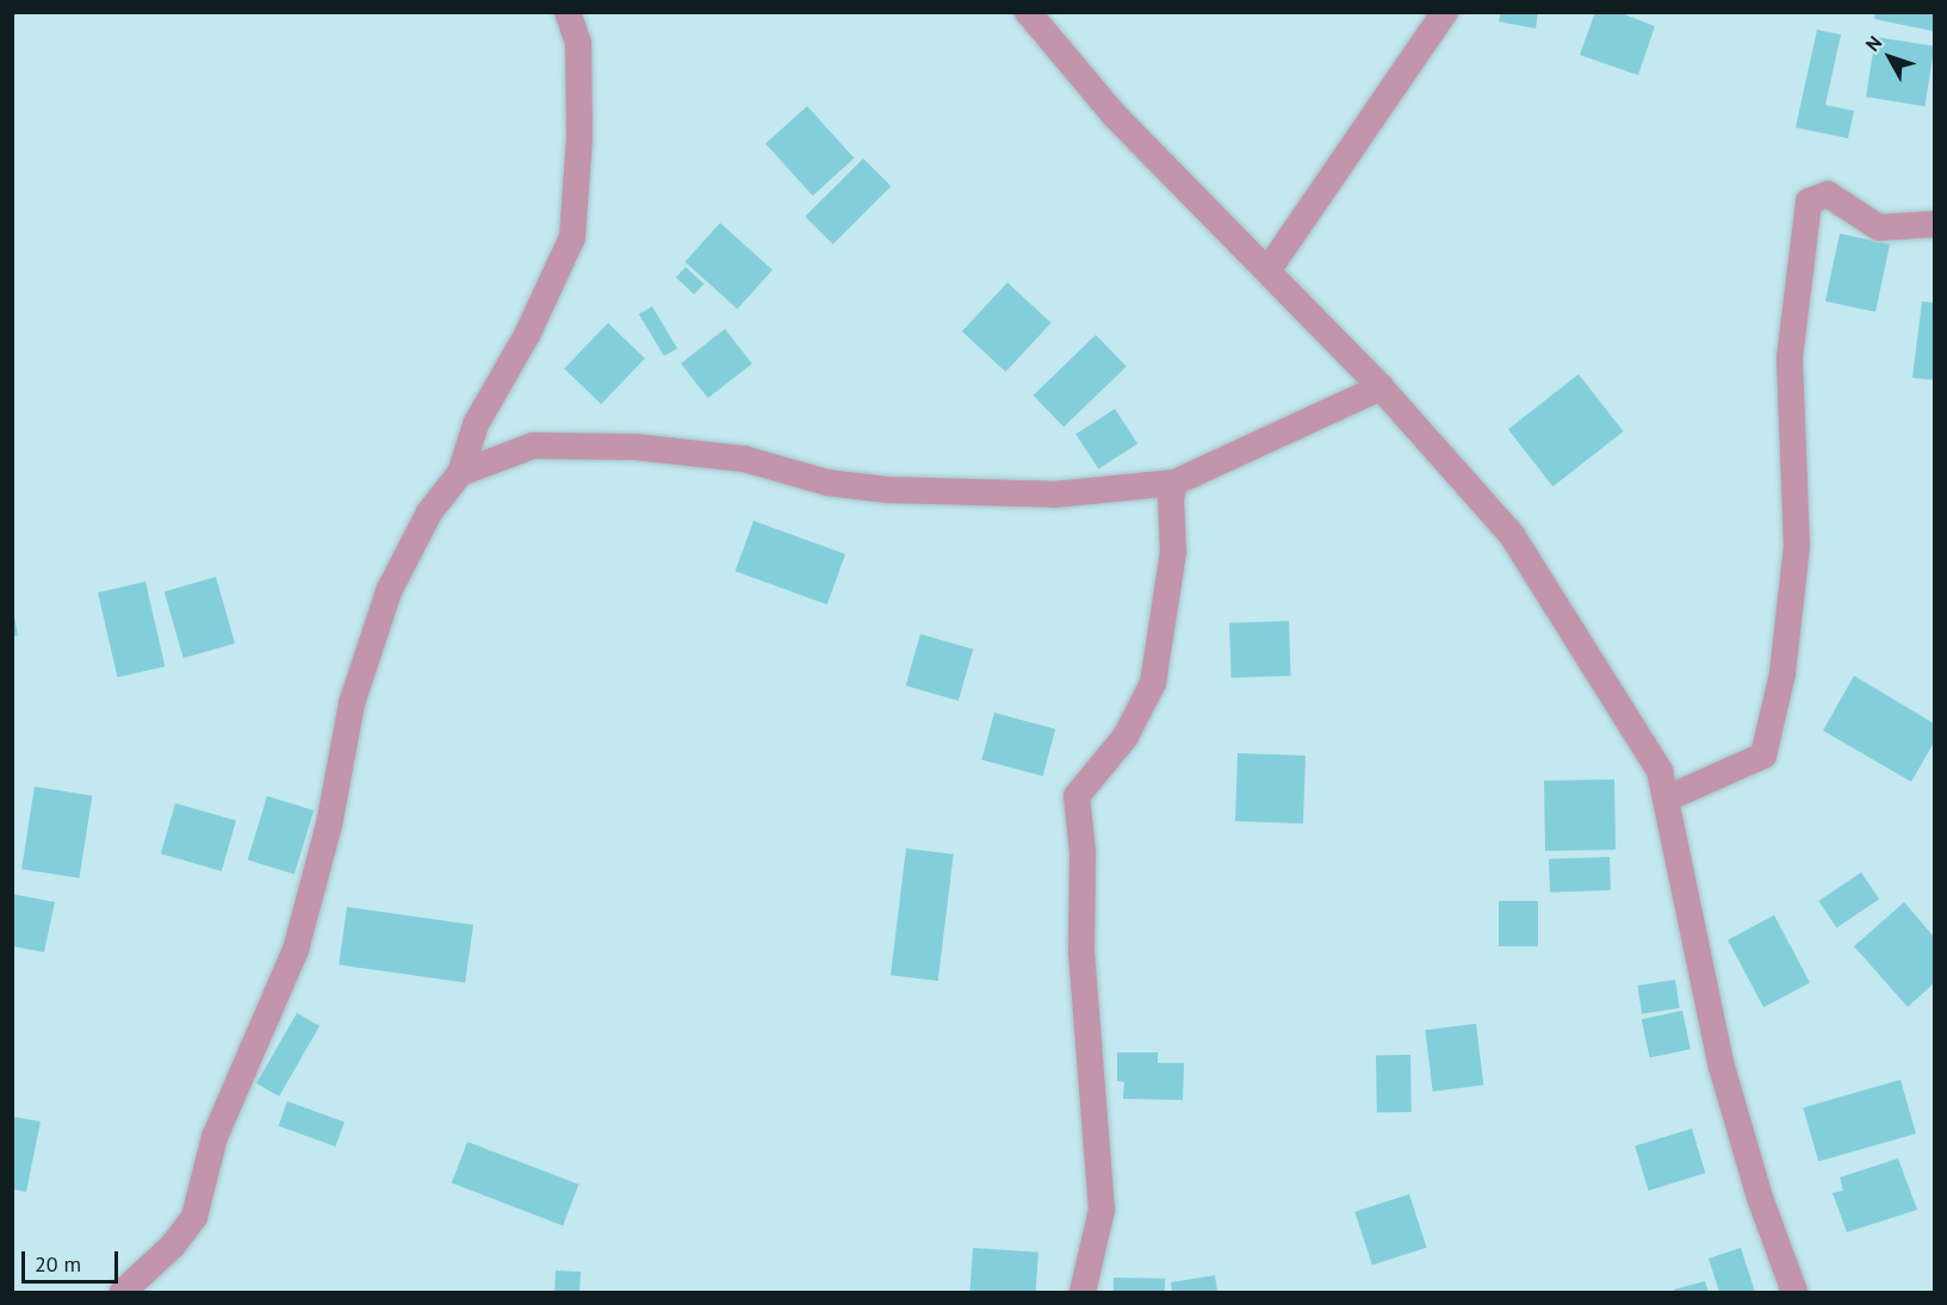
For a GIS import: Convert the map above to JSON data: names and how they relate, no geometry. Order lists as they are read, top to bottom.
{
  "scale_bar": "20 m",
  "north": "top left"
}
